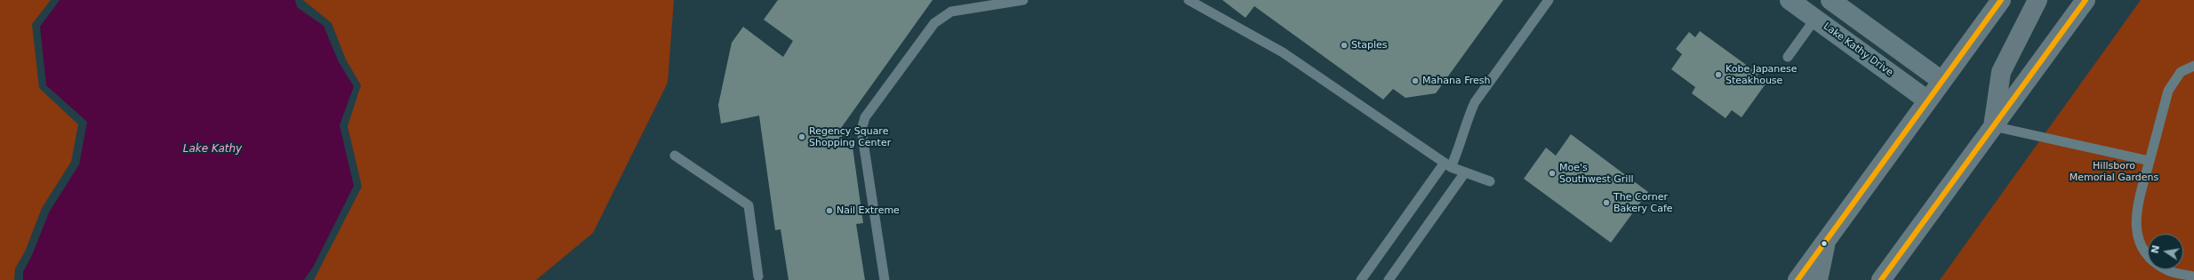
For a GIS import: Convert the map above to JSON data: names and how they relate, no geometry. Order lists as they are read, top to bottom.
{
  "streets": {
    "street": ["Lake Kathy Drive"]
  },
  "water": ["Lake Kathy"],
  "parks": ["Hillsboro Memorial Gardens"],
  "places": [
    "Staples",
    "Kobe Japanese Steakhouse",
    "Mahana Fresh",
    "Regency Square Shopping Center",
    "Moe's Southwest Grill",
    "The Corner Bakery Cafe",
    "Nail Extreme"
  ],
  "north": "left"
}
